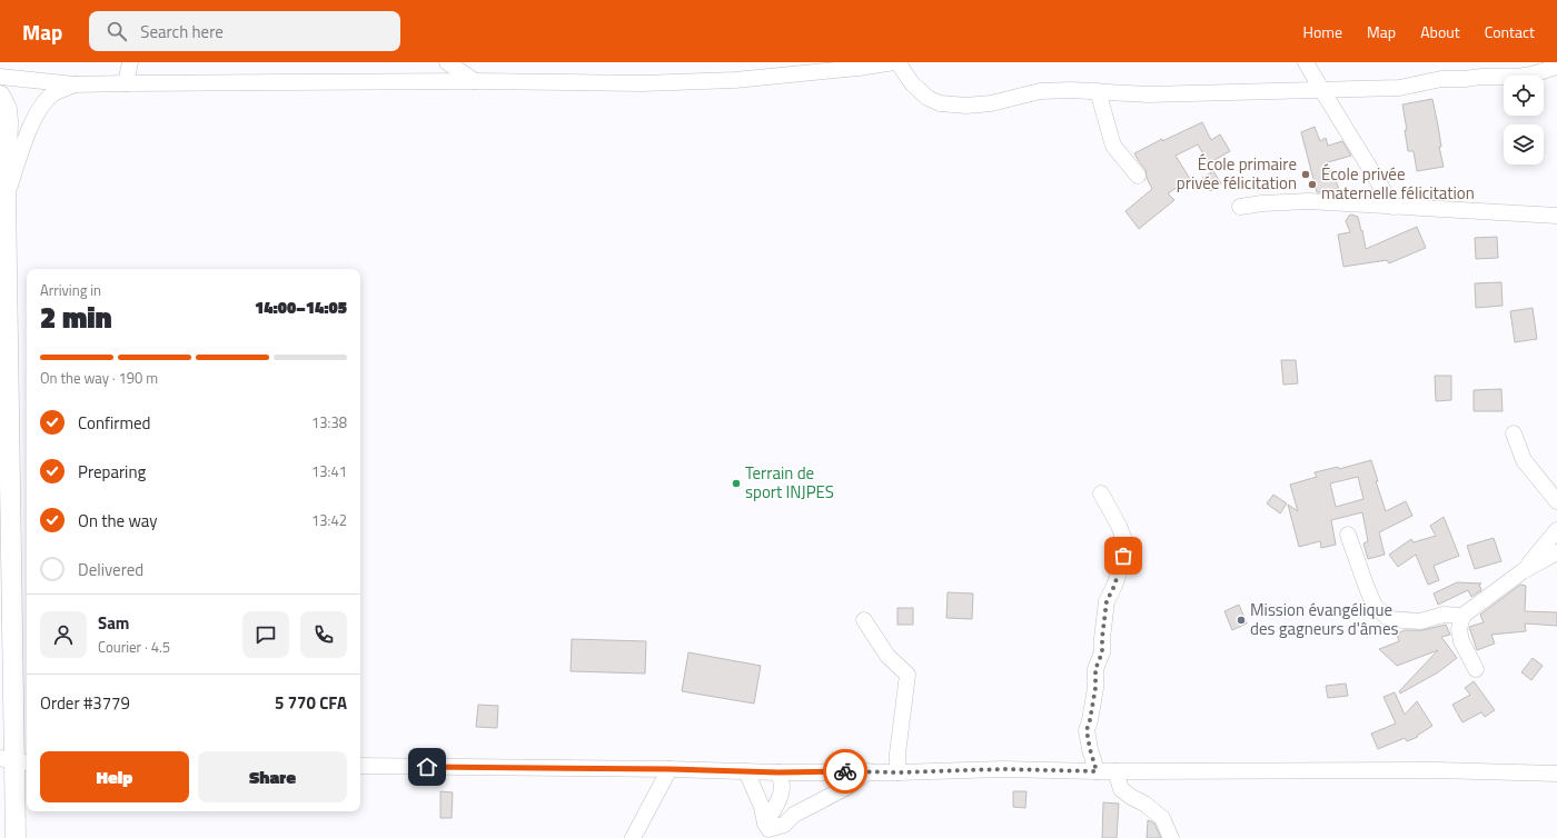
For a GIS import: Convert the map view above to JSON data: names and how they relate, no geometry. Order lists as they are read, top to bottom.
{
  "places": [
    "École primaire privée félicitation",
    "École privée maternelle félicitation",
    "Terrain de sport INJPES",
    "Mission évangélique des gagneurs d'âmes"
  ],
  "page": {
    "header": "Map",
    "search": "Search here",
    "nav": [
      "Home",
      "Map",
      "About",
      "Contact"
    ],
    "heading": ["2 min", "Arriving in", "14:00–14:05"],
    "panel": [
      "Sam",
      "Courier · 4.5",
      "Order #3779",
      "5 770 CFA"
    ],
    "bar": "On the way · 190 m",
    "list": [
      ["Confirmed", "13:38"],
      ["Preparing", "13:41"],
      ["On the way", "13:42"],
      "Delivered"
    ],
    "buttons": ["Help", "Share"]
  }
}
